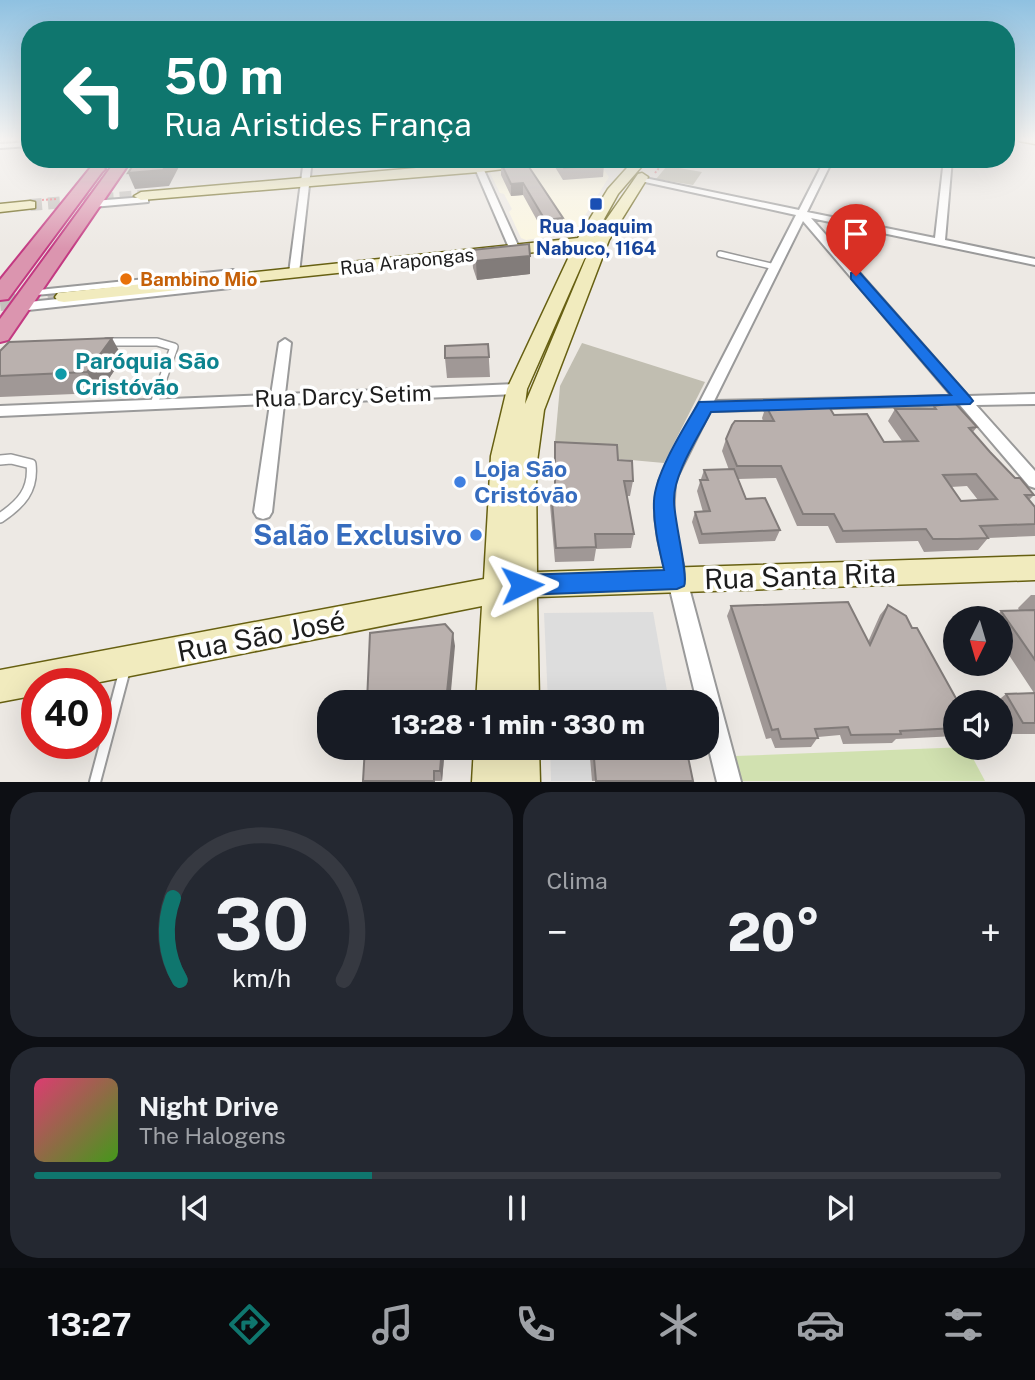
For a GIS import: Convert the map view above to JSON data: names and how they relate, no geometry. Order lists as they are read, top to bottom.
{
  "streets": {
    "main road": ["Rua Arapongas", "Rua Santa Rita", "Rua São José"],
    "street": ["Rua Darcy Setim"]
  },
  "crossings": [
    ["Rua Santa Rita", "Rua São José"]
  ],
  "places": {
    "transit": ["Rua Joaquim Nabuco, 1164"],
    "other": [
      "Bambino Mio",
      "Paróquia São Cristóvão",
      "Loja São Cristóvão",
      "Salão Exclusivo"
    ]
  },
  "north": "bottom",
  "page": {
    "turn": ["50 m", "Rua Aristides França"],
    "limit": "40",
    "trip": "13:28 · 1 min · 330 m",
    "tile": "Clima",
    "heat": ["−", "20°", "+"],
    "song": ["Night Drive", "The Halogens"],
    "tabs": "13:27",
    "gauge": ["30", "km/h"]
  }
}
